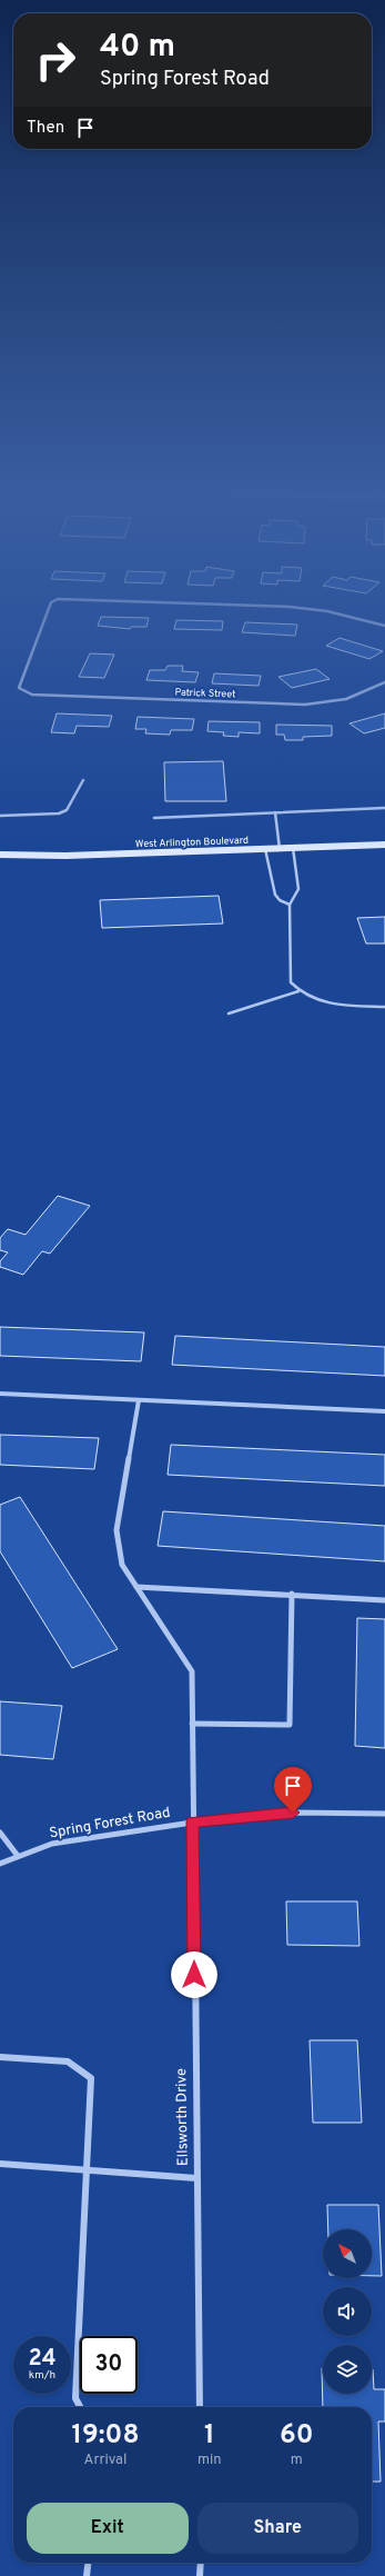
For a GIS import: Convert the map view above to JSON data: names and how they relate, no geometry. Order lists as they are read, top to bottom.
{
  "streets": {
    "main road": ["West Arlington Boulevard"],
    "street": ["Patrick Street", "Spring Forest Road", "Ellsworth Drive"]
  },
  "crossings": [
    ["Spring Forest Road", "Ellsworth Drive"]
  ],
  "north": "top left",
  "page": {
    "turn": ["40 m", "Spring Forest Road"],
    "then": "Then",
    "speed": "24 km/h",
    "limit": "30",
    "eta": [
      "19:08",
      "Arrival",
      "1",
      "min",
      "60",
      "m"
    ],
    "buttons": ["Exit", "Share"]
  }
}
